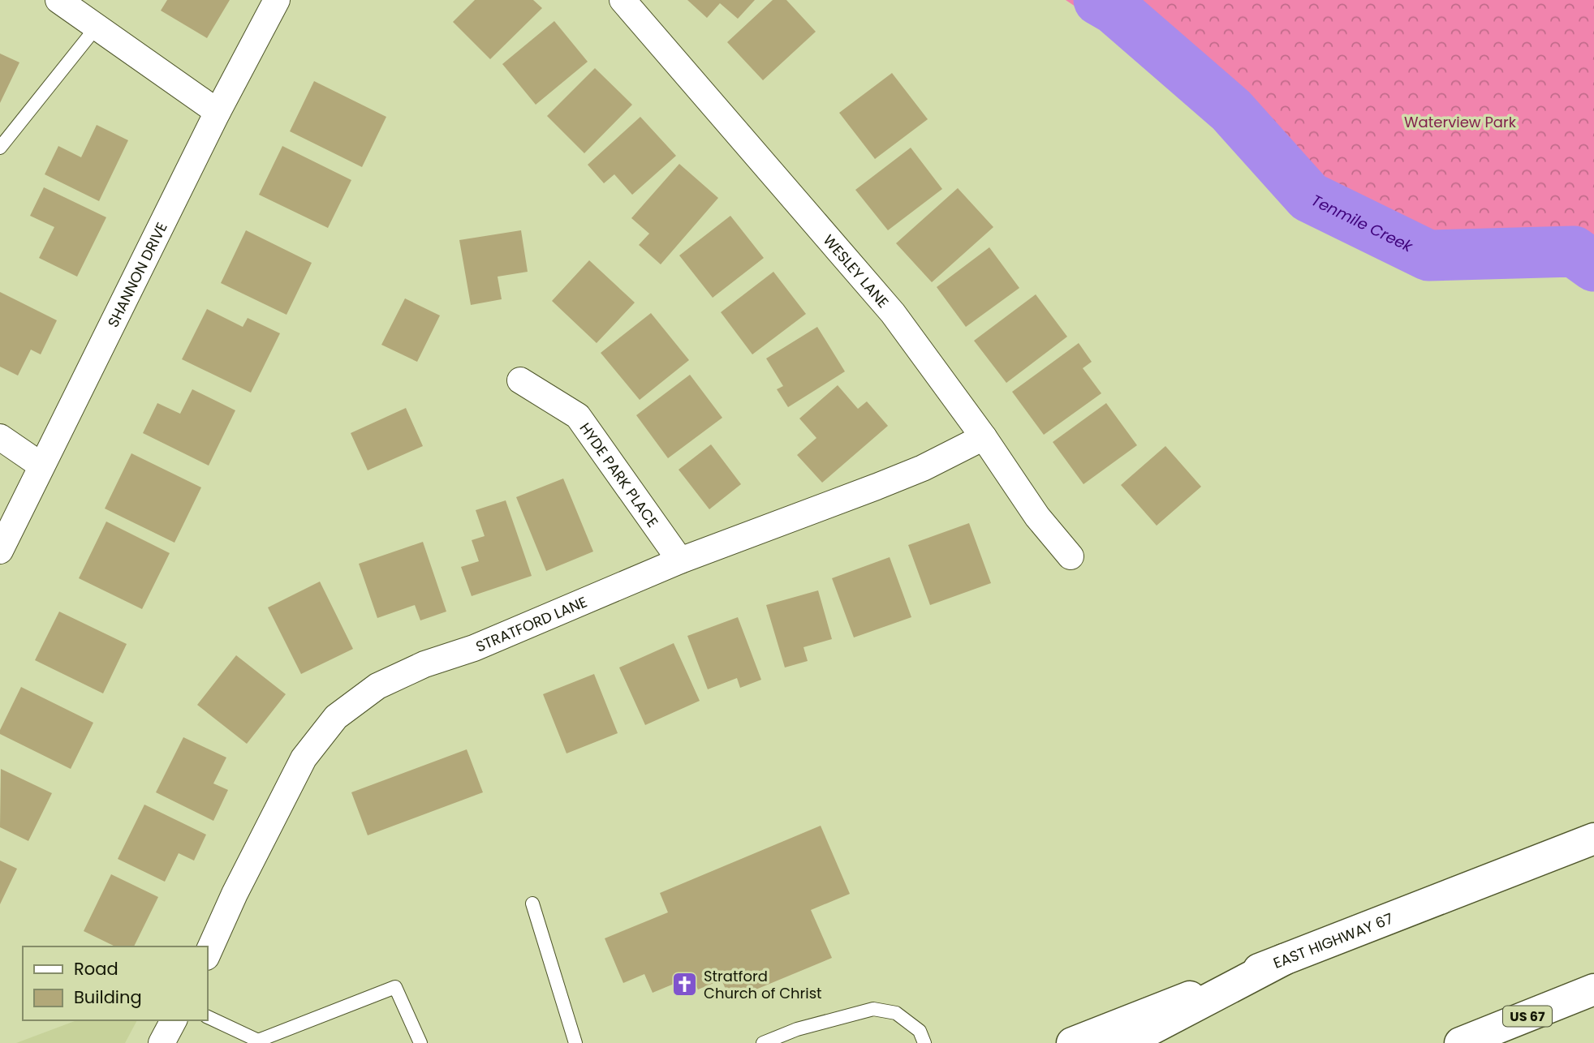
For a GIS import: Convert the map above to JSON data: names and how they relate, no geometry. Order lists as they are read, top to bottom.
{
  "streets": {
    "main road": ["EAST HIGHWAY 67", "US 67"],
    "street": [
      "WESLEY LANE",
      "SHANNON DRIVE",
      "HYDE PARK PLACE",
      "STRATFORD LANE"
    ]
  },
  "crossings": [
    ["WESLEY LANE", "STRATFORD LANE"],
    ["HYDE PARK PLACE", "STRATFORD LANE"]
  ],
  "water": ["Tenmile Creek"],
  "parks": ["Waterview Park"],
  "places": {
    "church": ["Stratford Church of Christ"]
  },
  "legend": ["Road", "Building"]
}
